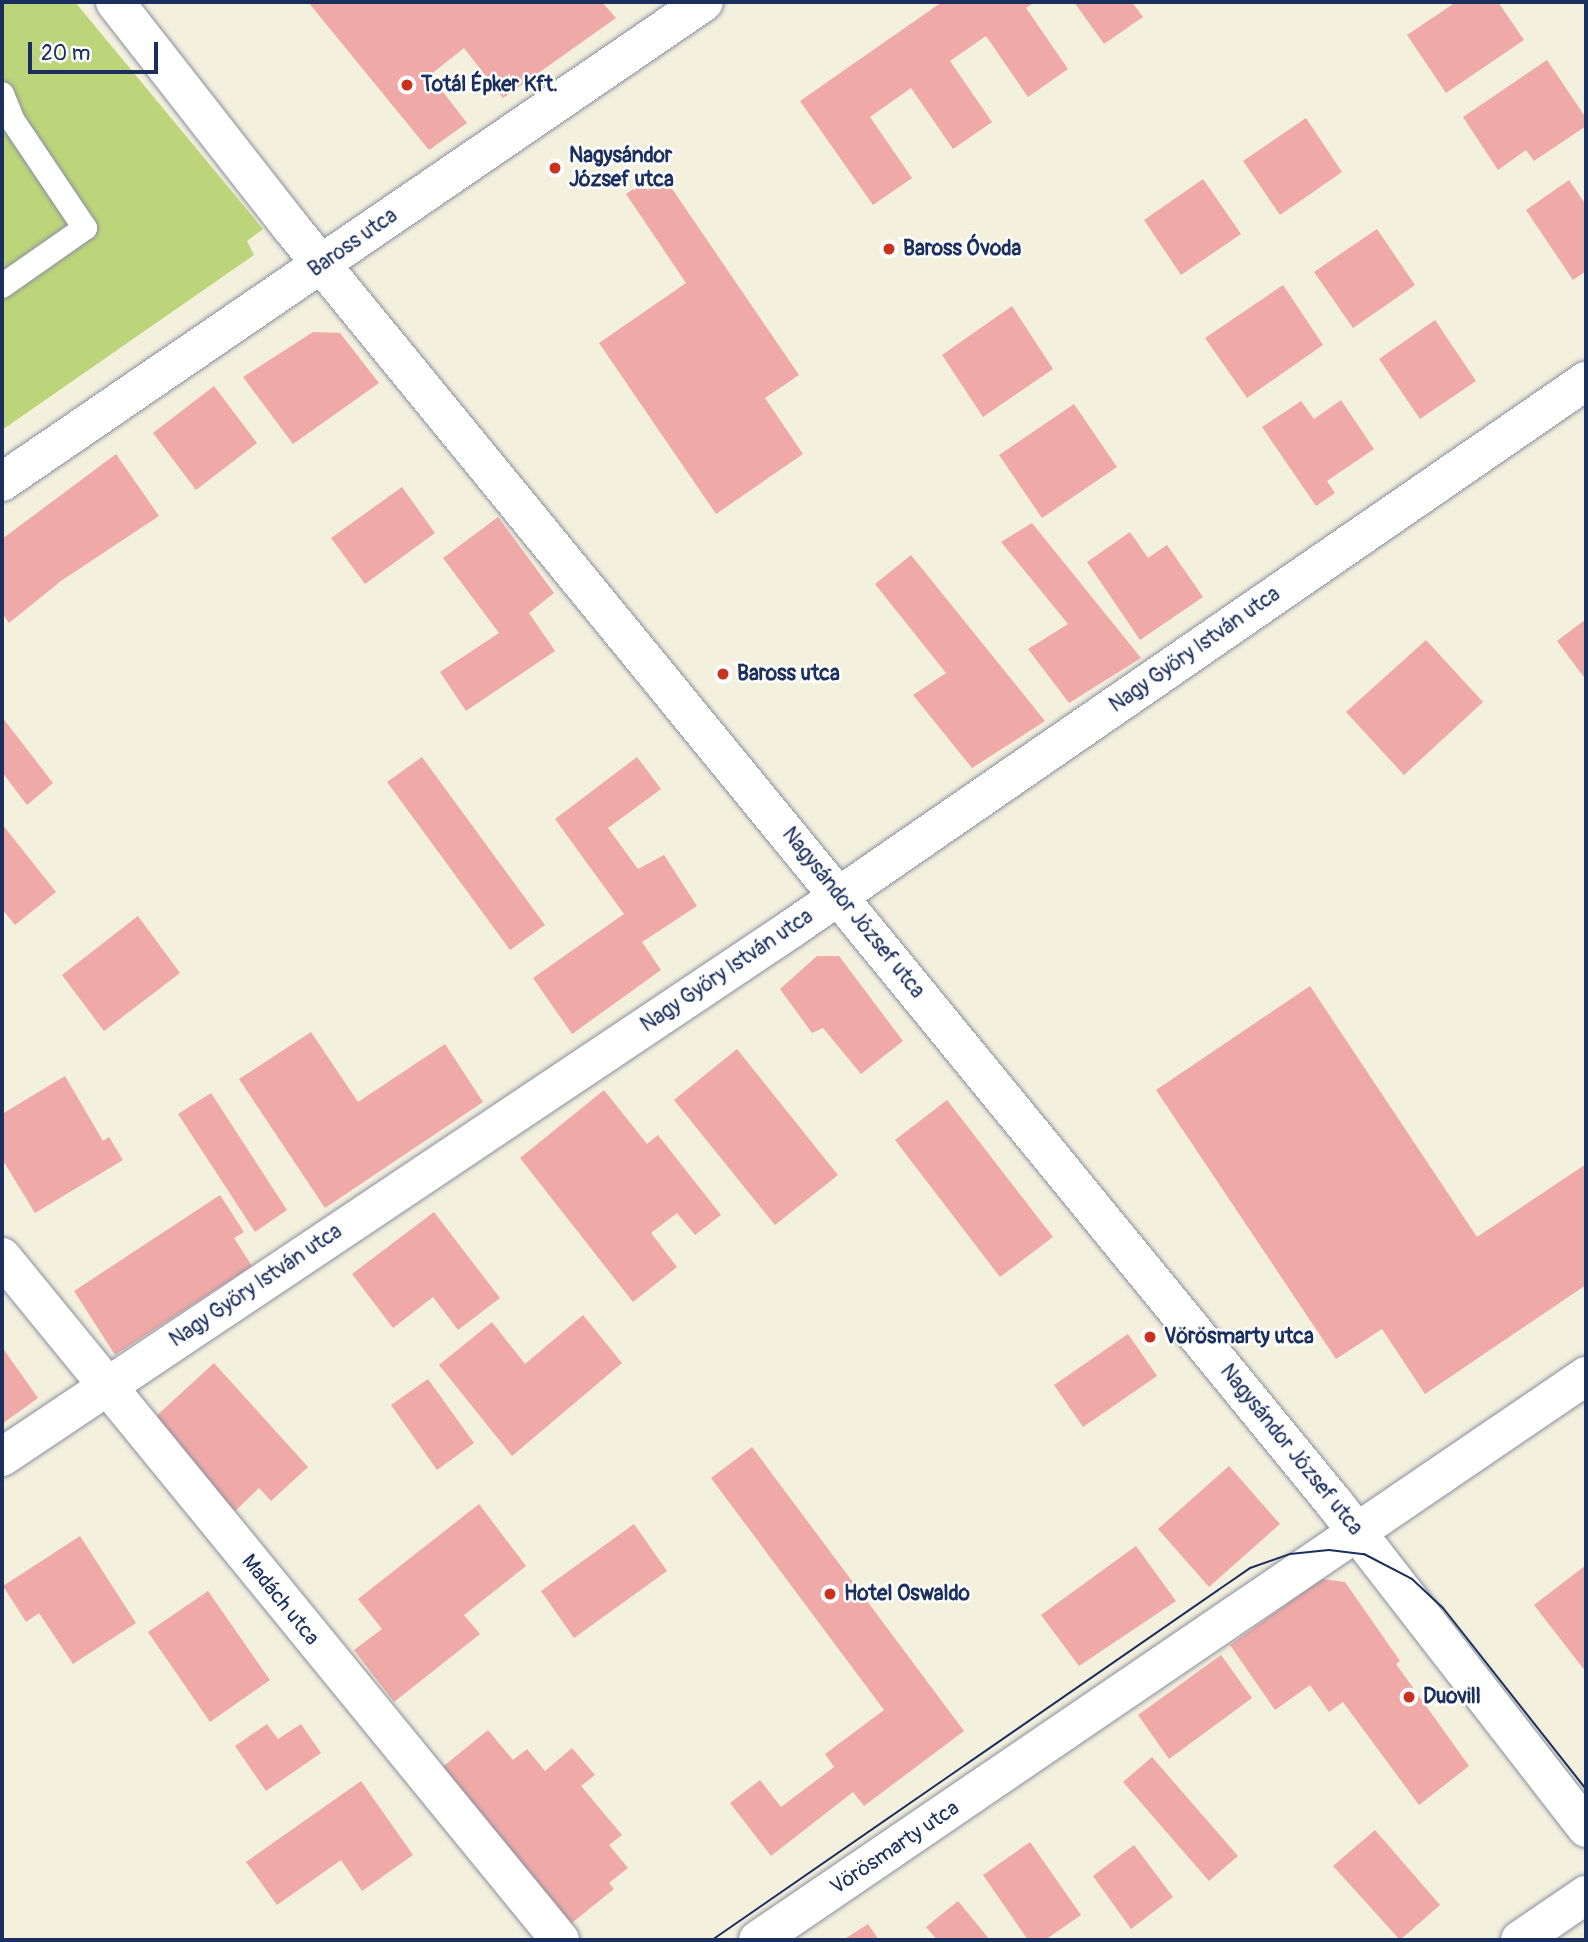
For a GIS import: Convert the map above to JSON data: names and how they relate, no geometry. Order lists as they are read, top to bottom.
{
  "streets": {
    "street": [
      "Baross utca",
      "Nagy Győry István utca",
      "Nagysándor József utca",
      "Madách utca",
      "Vörösmarty utca"
    ]
  },
  "crossings": [
    ["Baross utca", "Nagysándor József utca"],
    ["Nagy Győry István utca", "Nagysándor József utca"],
    ["Nagy Győry István utca", "Madách utca"],
    ["Nagysándor József utca", "Vörösmarty utca"]
  ],
  "places": [
    "Totál Épker Kft.",
    "Nagysándor József utca",
    "Baross Óvoda",
    "Baross utca",
    "Vörösmarty utca",
    "Hotel Oswaldo",
    "Duovill"
  ],
  "scale_bar": "20 m"
}
